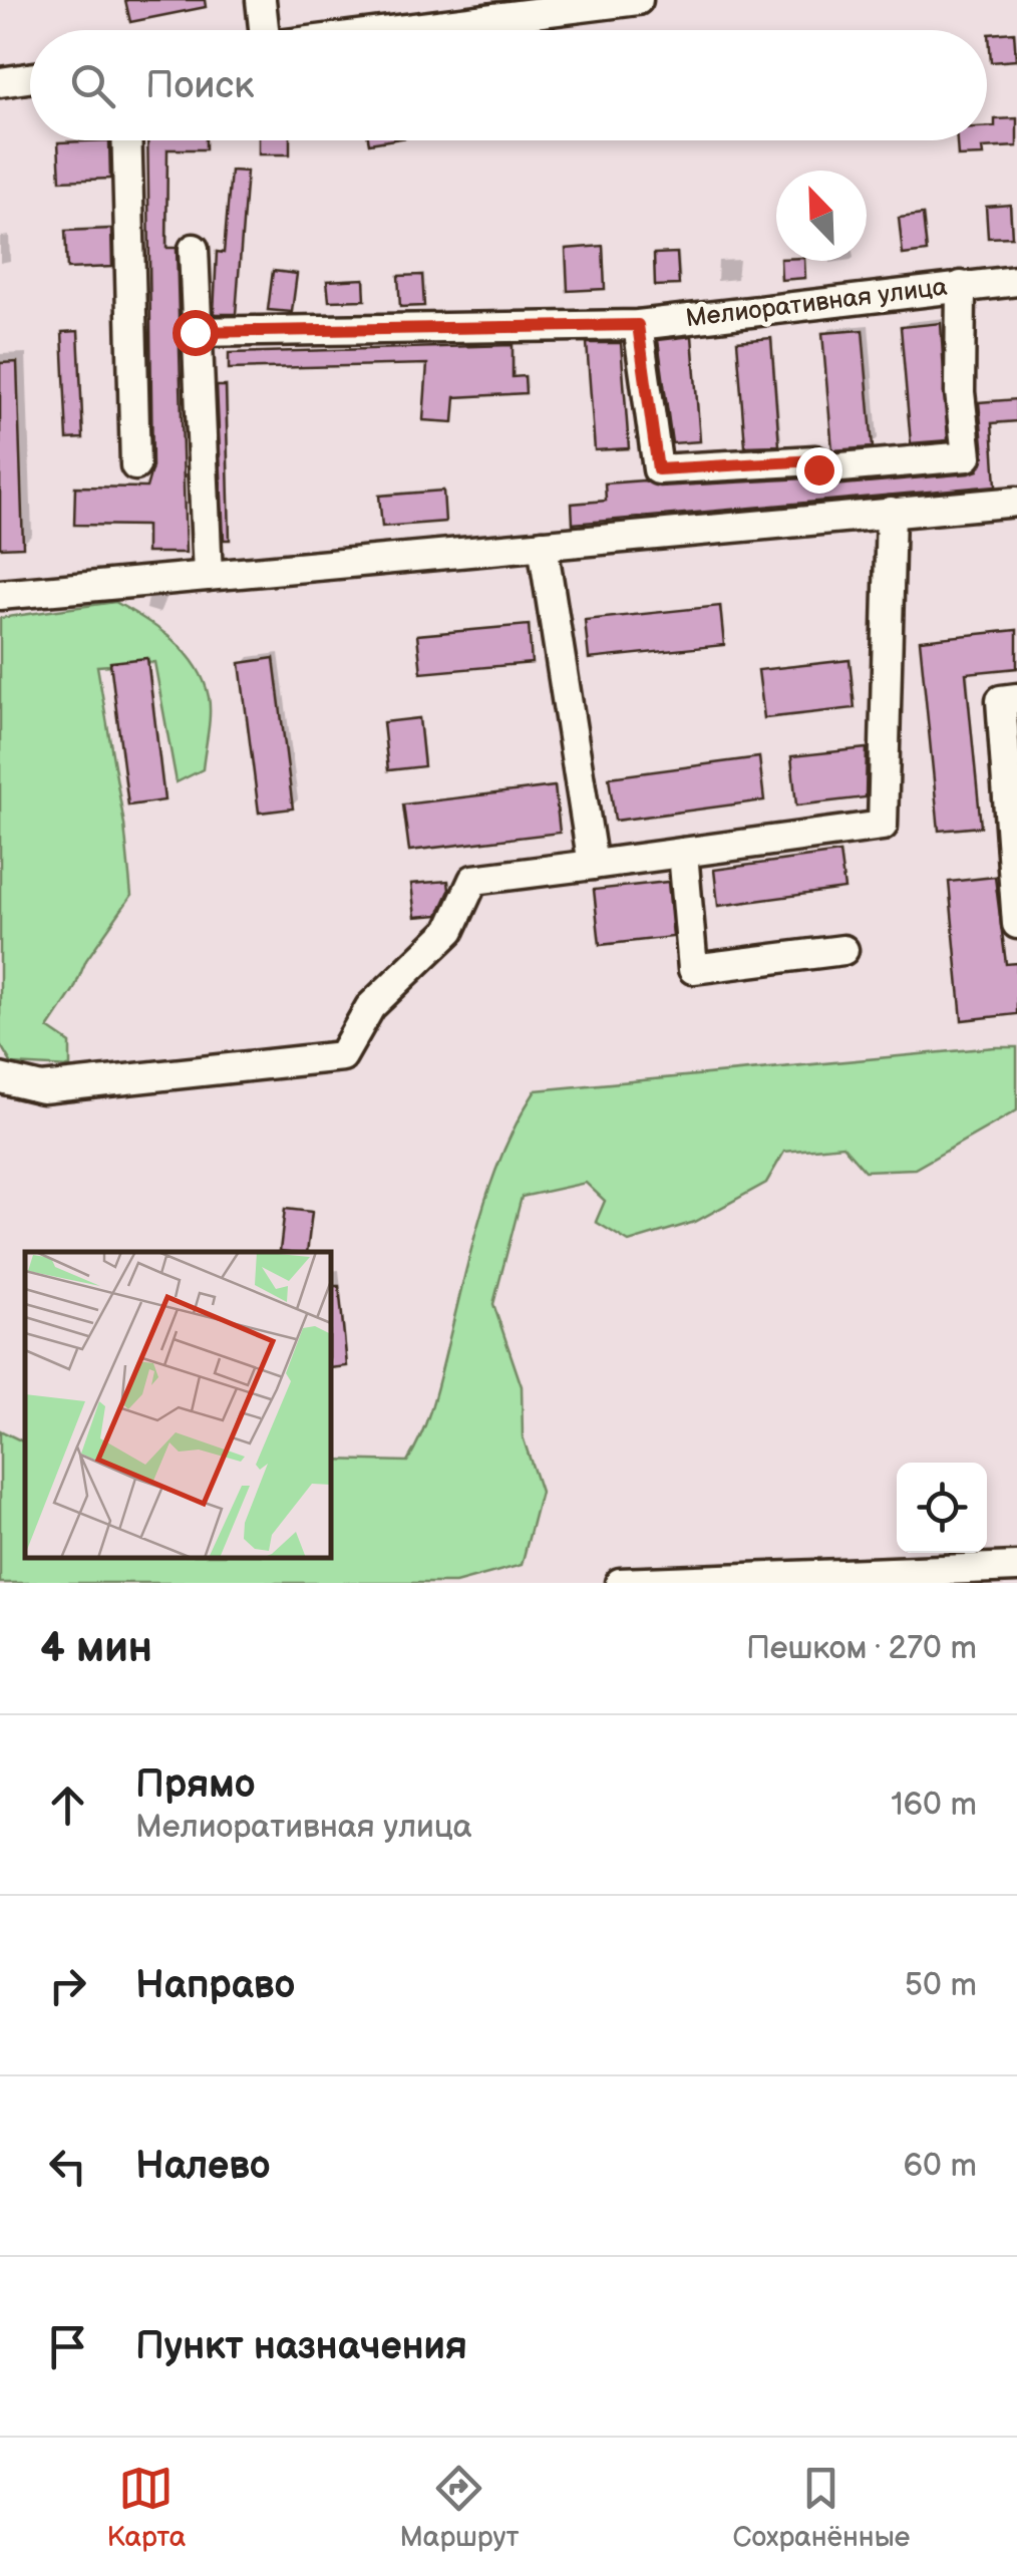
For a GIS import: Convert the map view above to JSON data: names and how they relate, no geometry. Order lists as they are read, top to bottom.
{
  "streets": {
    "street": ["Мелиоративная улица"]
  },
  "north": "top left",
  "page": {
    "search": "Поиск",
    "heading": ["4 мин", "Пешком · 270 m"],
    "list": [
      ["Прямо", "Мелиоративная улица", "160 m"],
      ["Направо", "50 m"],
      ["Налево", "60 m"],
      "Пункт назначения"
    ],
    "nav": ["Карта", "Маршрут", "Сохранённые"]
  }
}
